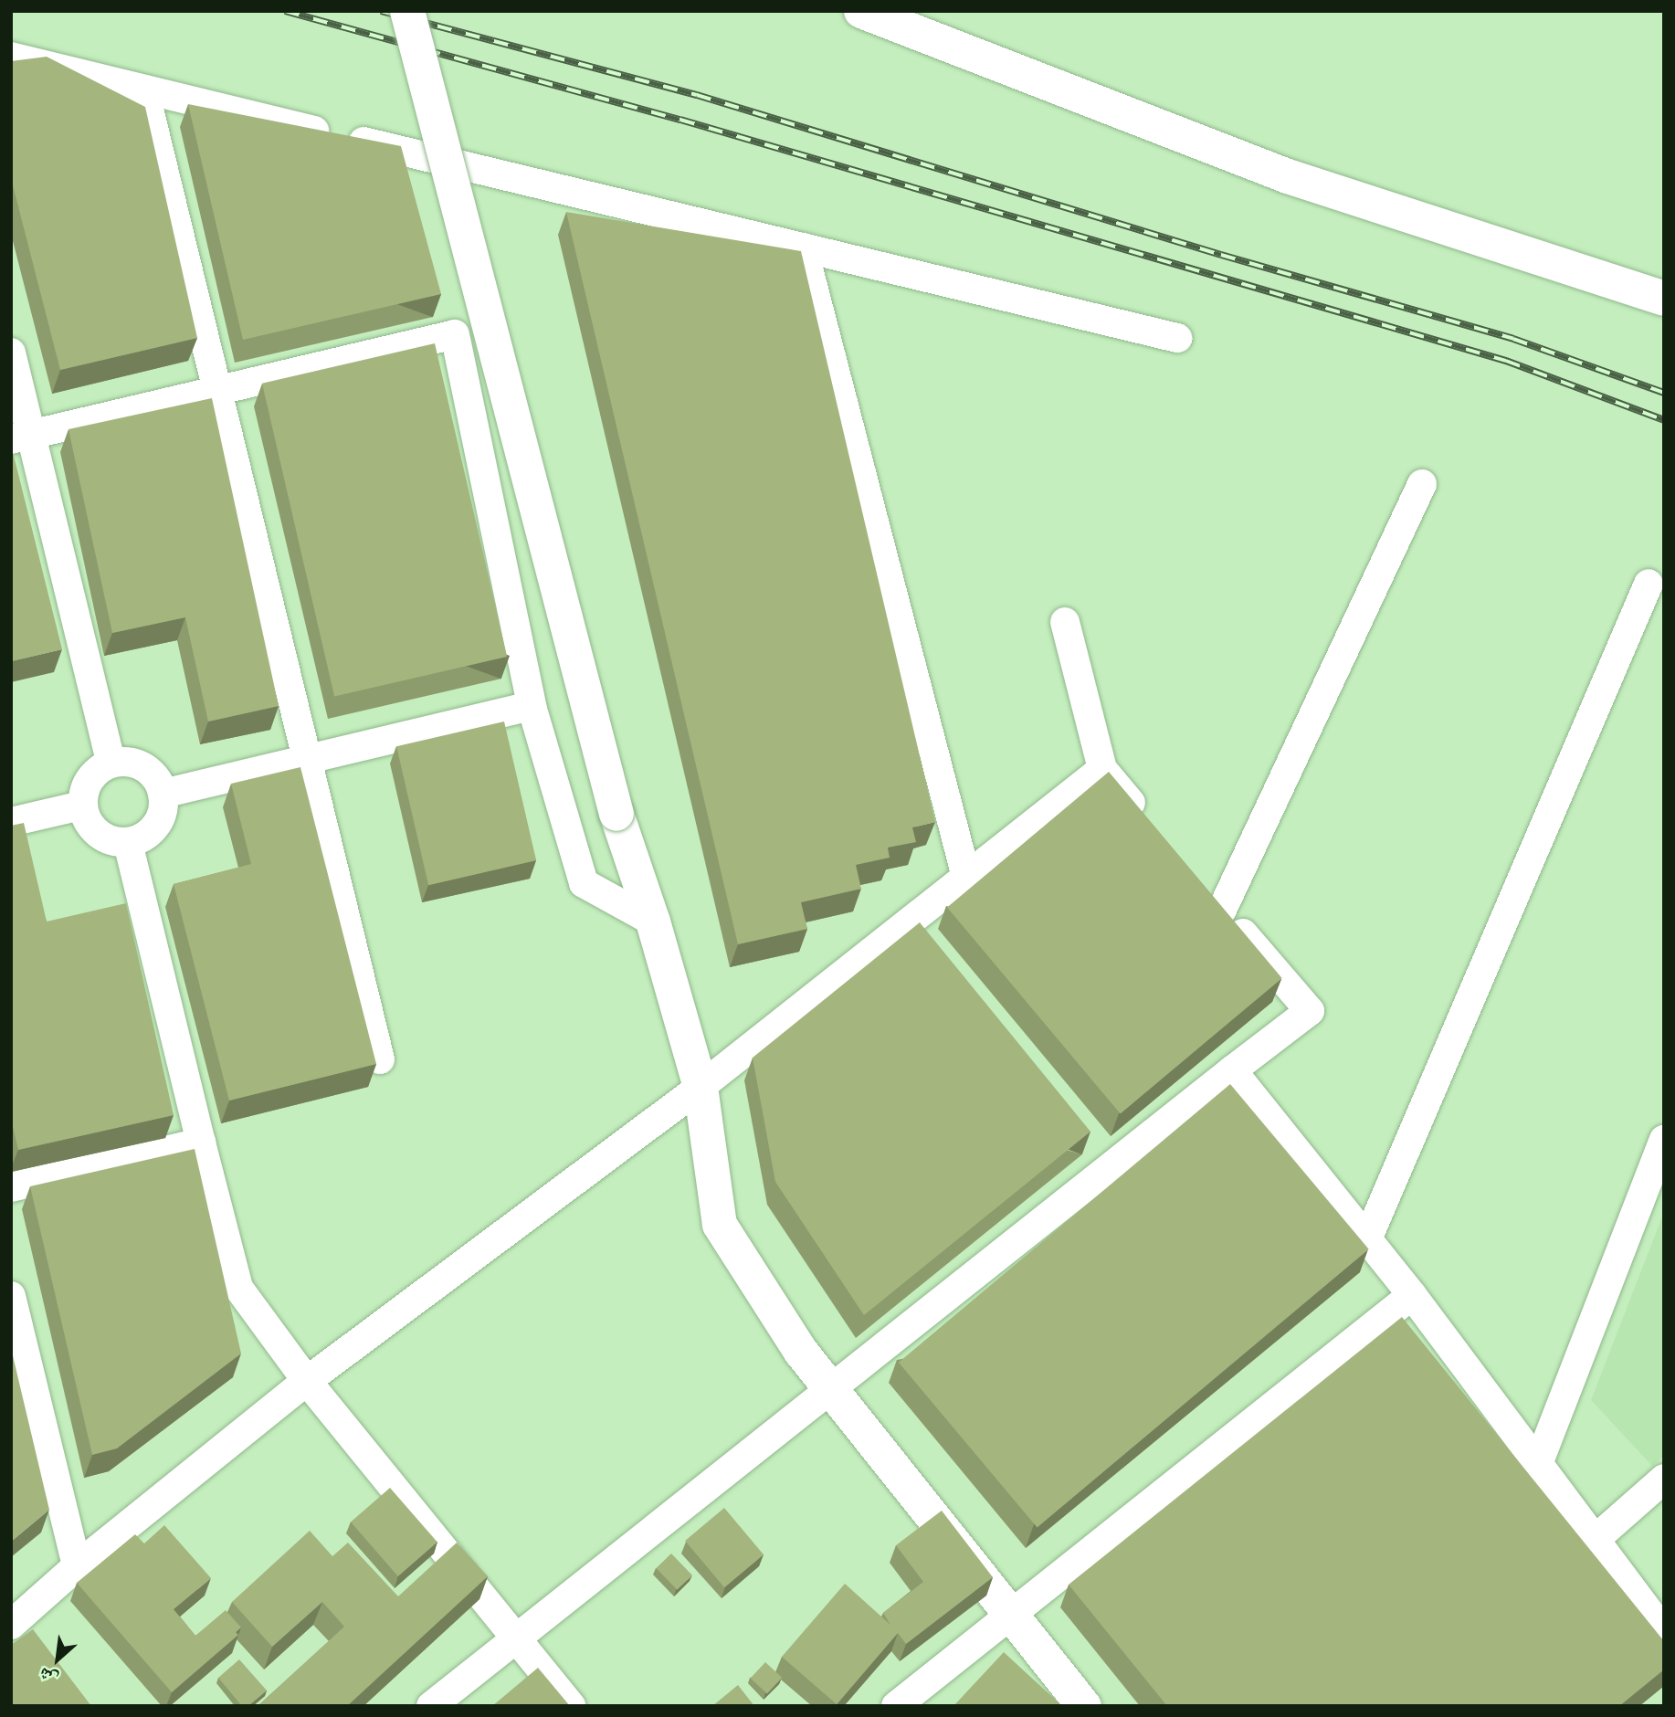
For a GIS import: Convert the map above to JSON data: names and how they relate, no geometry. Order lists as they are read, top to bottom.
{
  "north": "bottom left"
}
